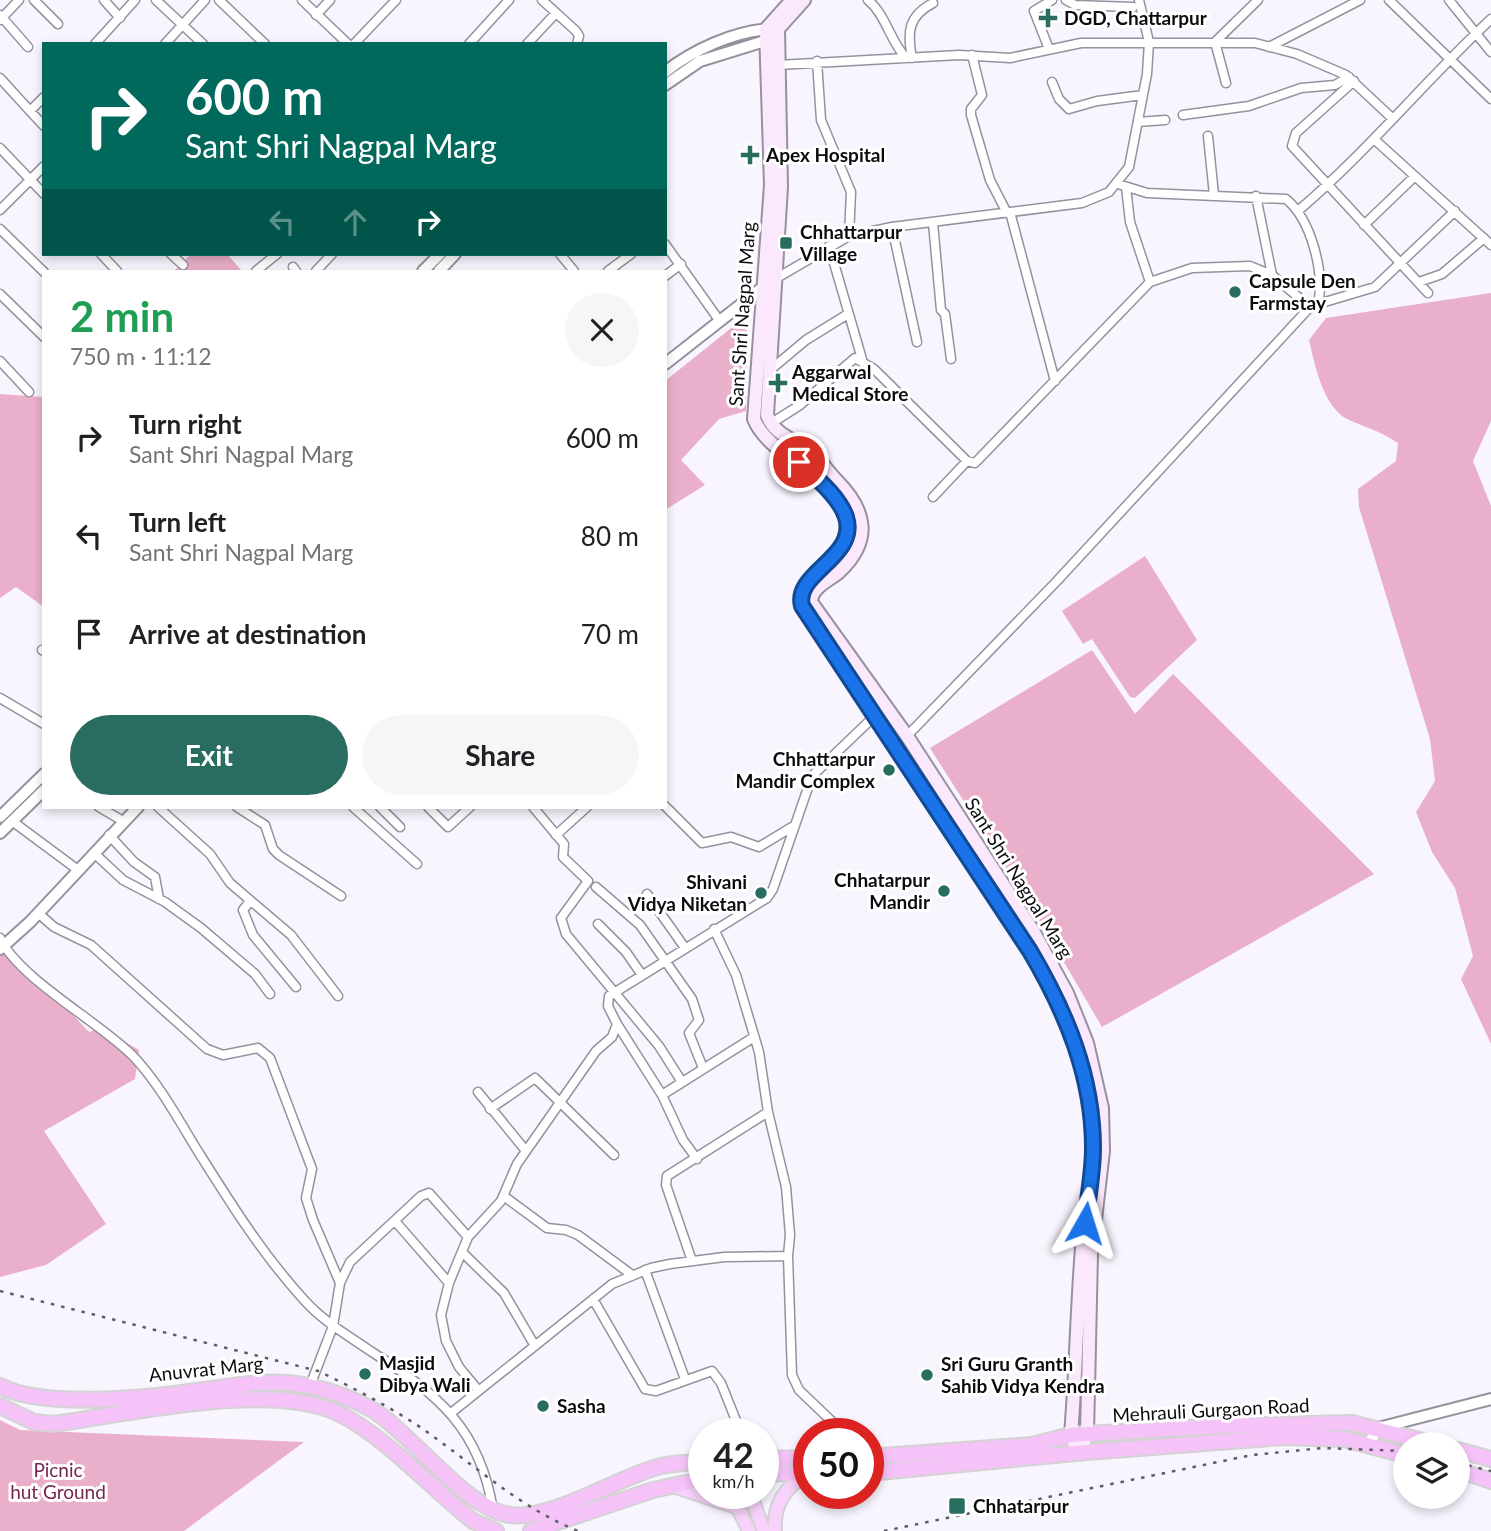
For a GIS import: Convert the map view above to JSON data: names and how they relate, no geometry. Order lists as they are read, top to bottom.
{
  "streets": {
    "highway": ["Anuvrat Marg", "Mehrauli Gurgaon Road"],
    "main road": ["Sant Shri Nagpal Marg"]
  },
  "crossings": [
    ["Sant Shri Nagpal Marg", "Mehrauli Gurgaon Road"]
  ],
  "parks": ["Picnic hut Ground"],
  "places": {
    "health": ["DGD, Chattarpur", "Apex Hospital", "Aggarwal Medical Store"],
    "transit": ["Chhattarpur Village", "Chhatarpur"],
    "other": [
      "Capsule Den Farmstay",
      "Chhattarpur Mandir Complex",
      "Chhatarpur Mandir",
      "Shivani Vidya Niketan",
      "Masjid Dibya Wali",
      "Sri Guru Granth Sahib Vidya Kendra",
      "Sasha"
    ]
  },
  "page": {
    "turn": ["600 m", "Sant Shri Nagpal Marg"],
    "heading": ["2 min", "750 m · 11:12"],
    "list": [
      {
        "name": "Turn right",
        "note": "Sant Shri Nagpal Marg",
        "value": "600 m"
      },
      {
        "name": "Turn left",
        "note": "Sant Shri Nagpal Marg",
        "value": "80 m"
      },
      {
        "name": "Arrive at destination",
        "value": "70 m"
      }
    ],
    "buttons": ["Exit", "Share"],
    "speed": "42 km/h",
    "limit": "50"
  }
}
